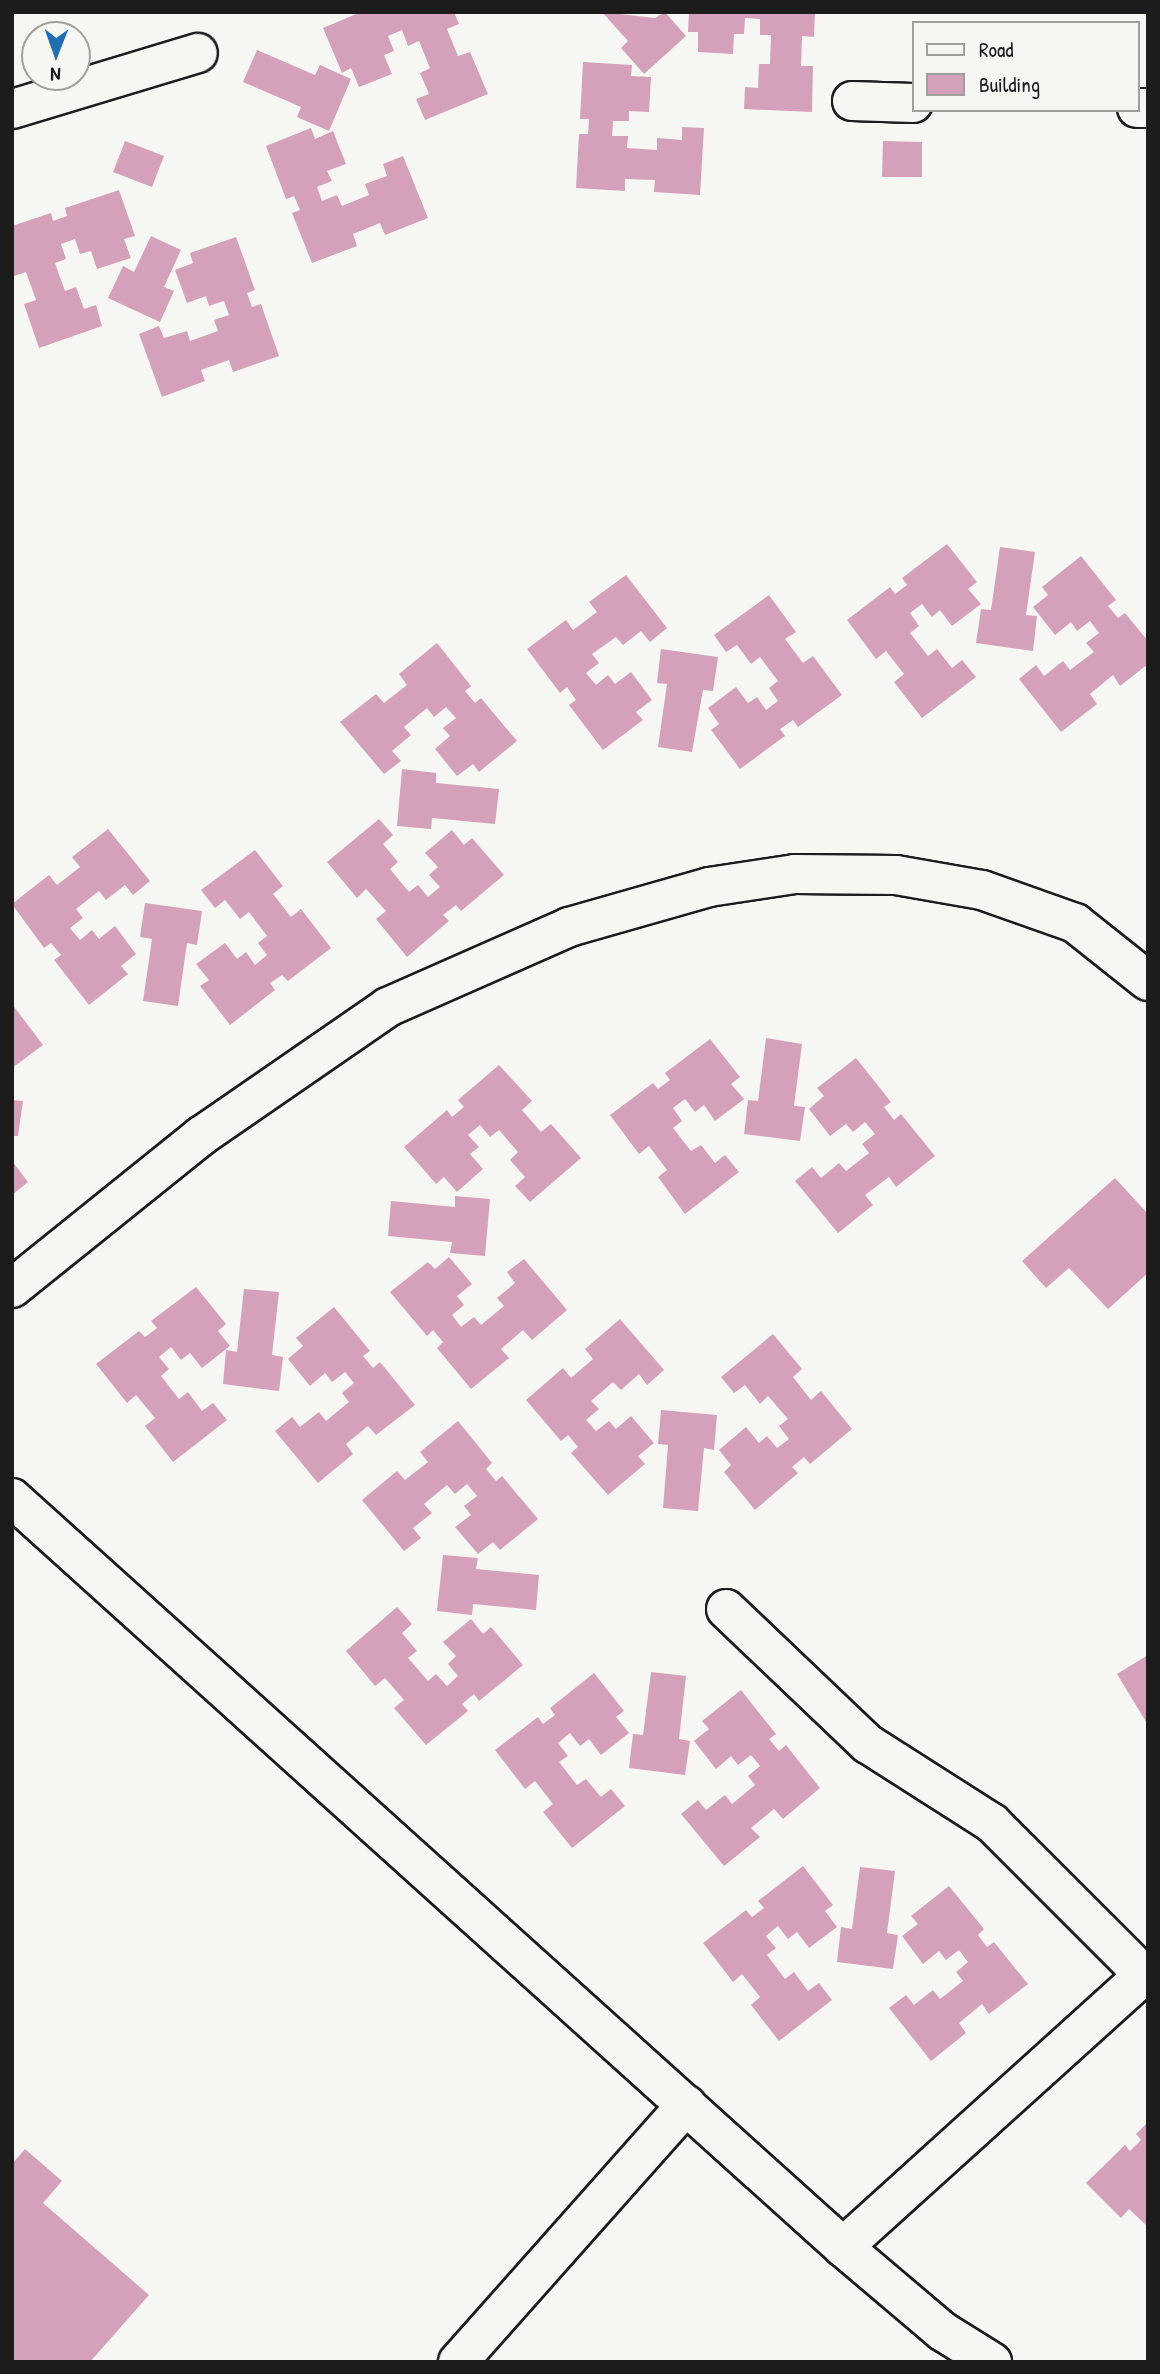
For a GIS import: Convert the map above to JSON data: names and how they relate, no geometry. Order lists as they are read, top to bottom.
{
  "legend": ["Road", "Building"],
  "north": "bottom"
}
